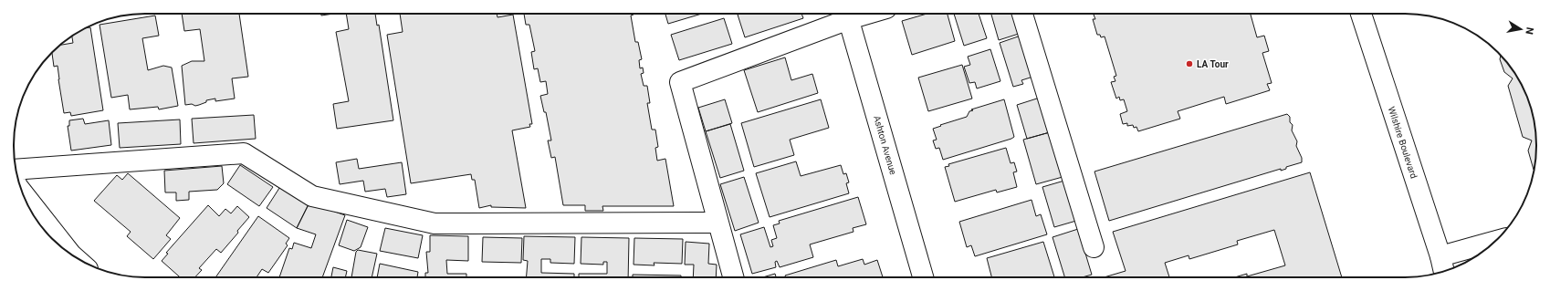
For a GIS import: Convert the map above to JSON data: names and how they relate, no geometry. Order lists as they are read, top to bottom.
{
  "streets": {
    "street": ["Wilshire Boulevard", "Ashton Avenue"]
  },
  "places": ["LA Tour"],
  "north": "right"
}
